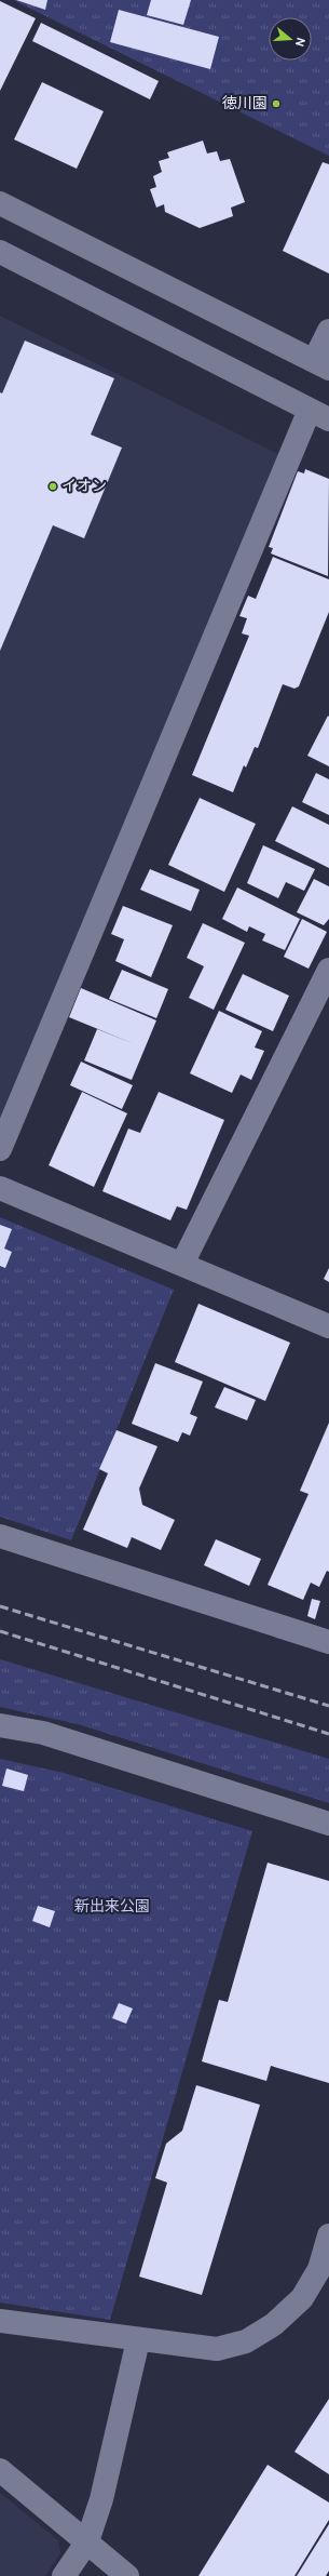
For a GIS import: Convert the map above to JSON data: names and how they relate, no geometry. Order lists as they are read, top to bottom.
{
  "parks": ["新出来公園"],
  "places": ["徳川園", "イオン"],
  "north": "right"
}
